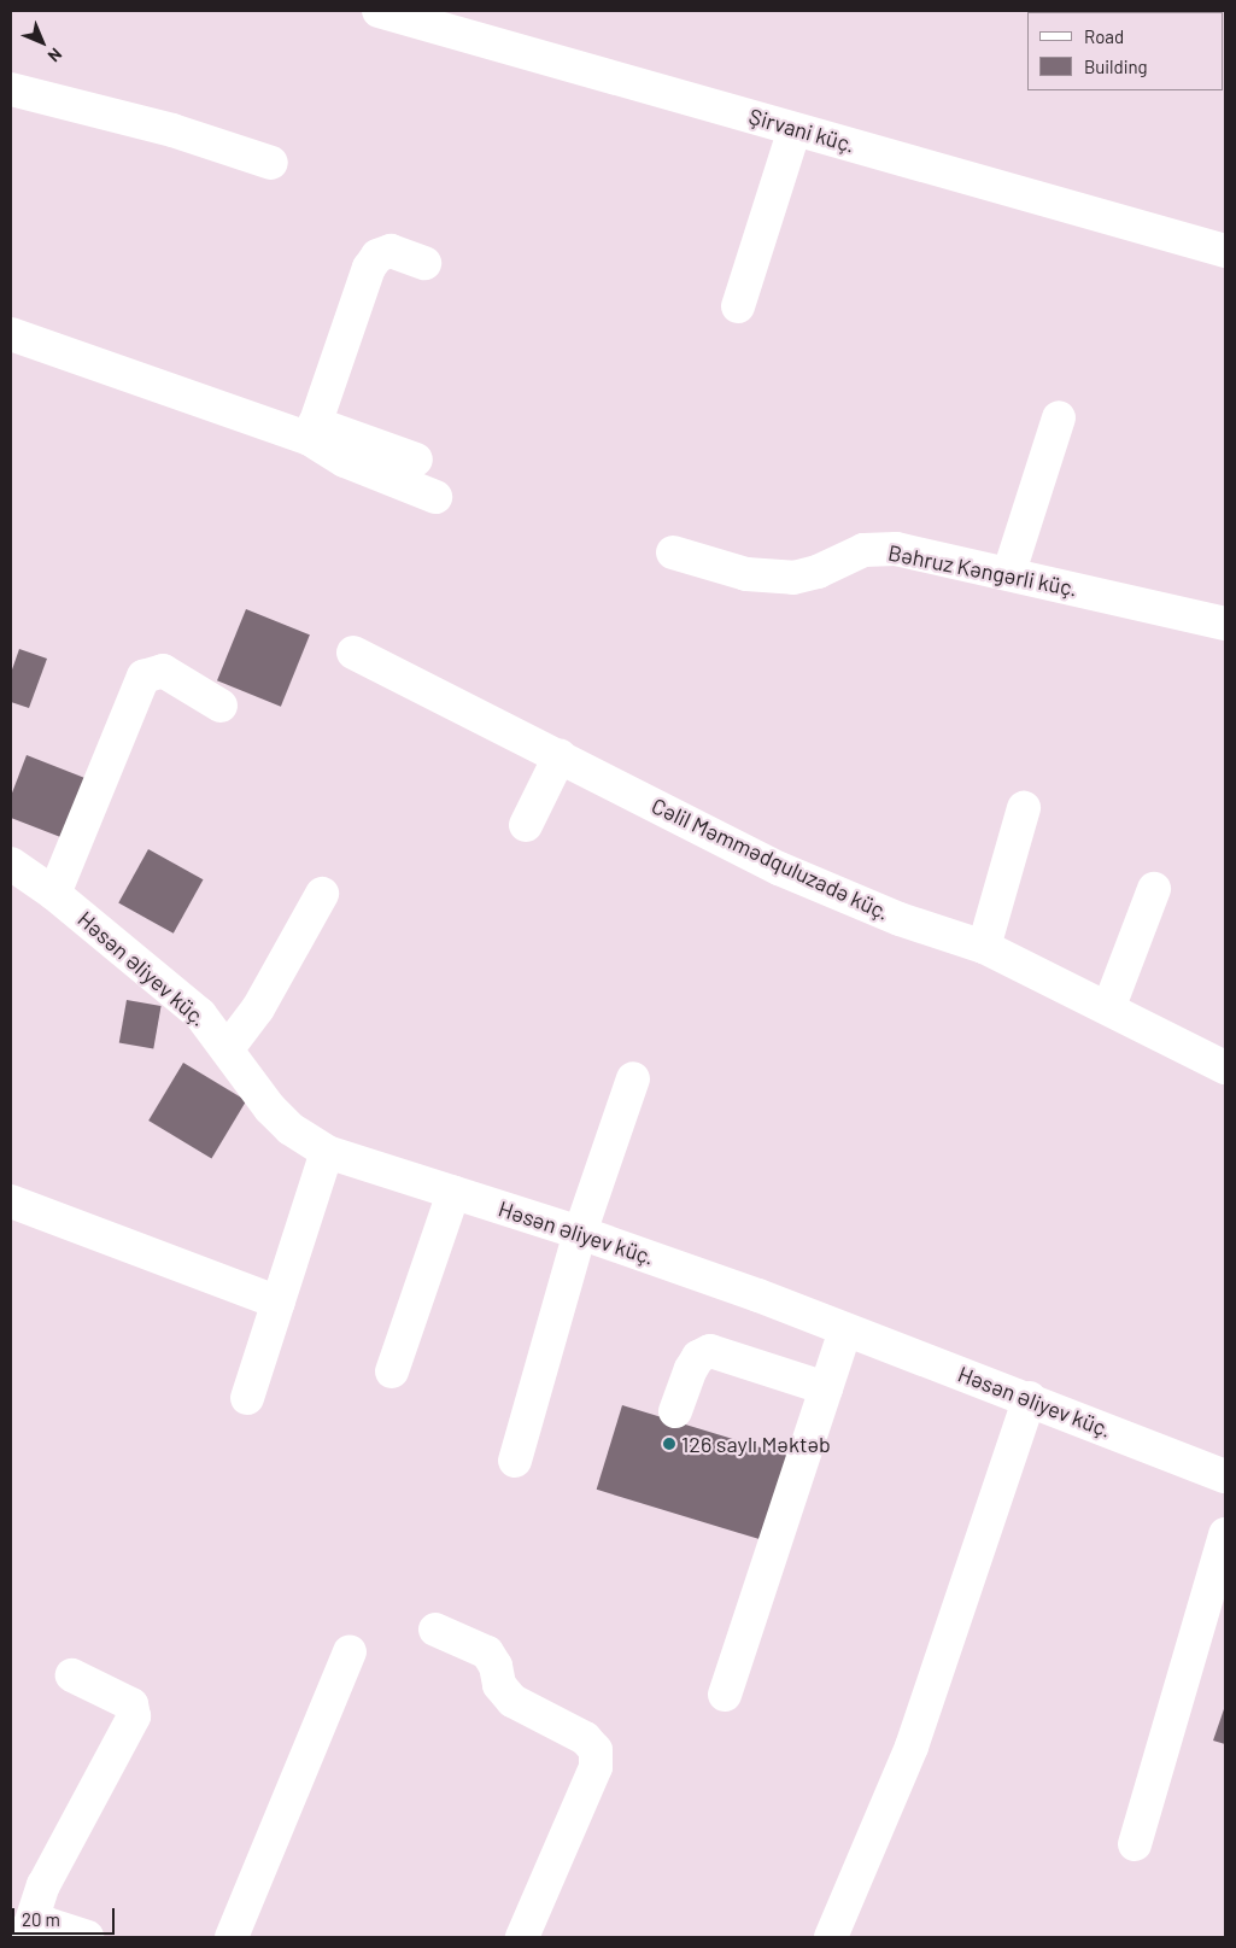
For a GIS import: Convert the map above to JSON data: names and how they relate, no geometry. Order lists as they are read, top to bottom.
{
  "streets": {
    "street": [
      "Şirvani küç.",
      "Bəhruz Kəngərli küç.",
      "Cəlil Məmmədquluzadə küç.",
      "Həsən Əliyev küç."
    ]
  },
  "places": ["126 saylı Məktəb"],
  "legend": ["Road", "Building"],
  "scale_bar": "20 m",
  "north": "bottom right"
}
